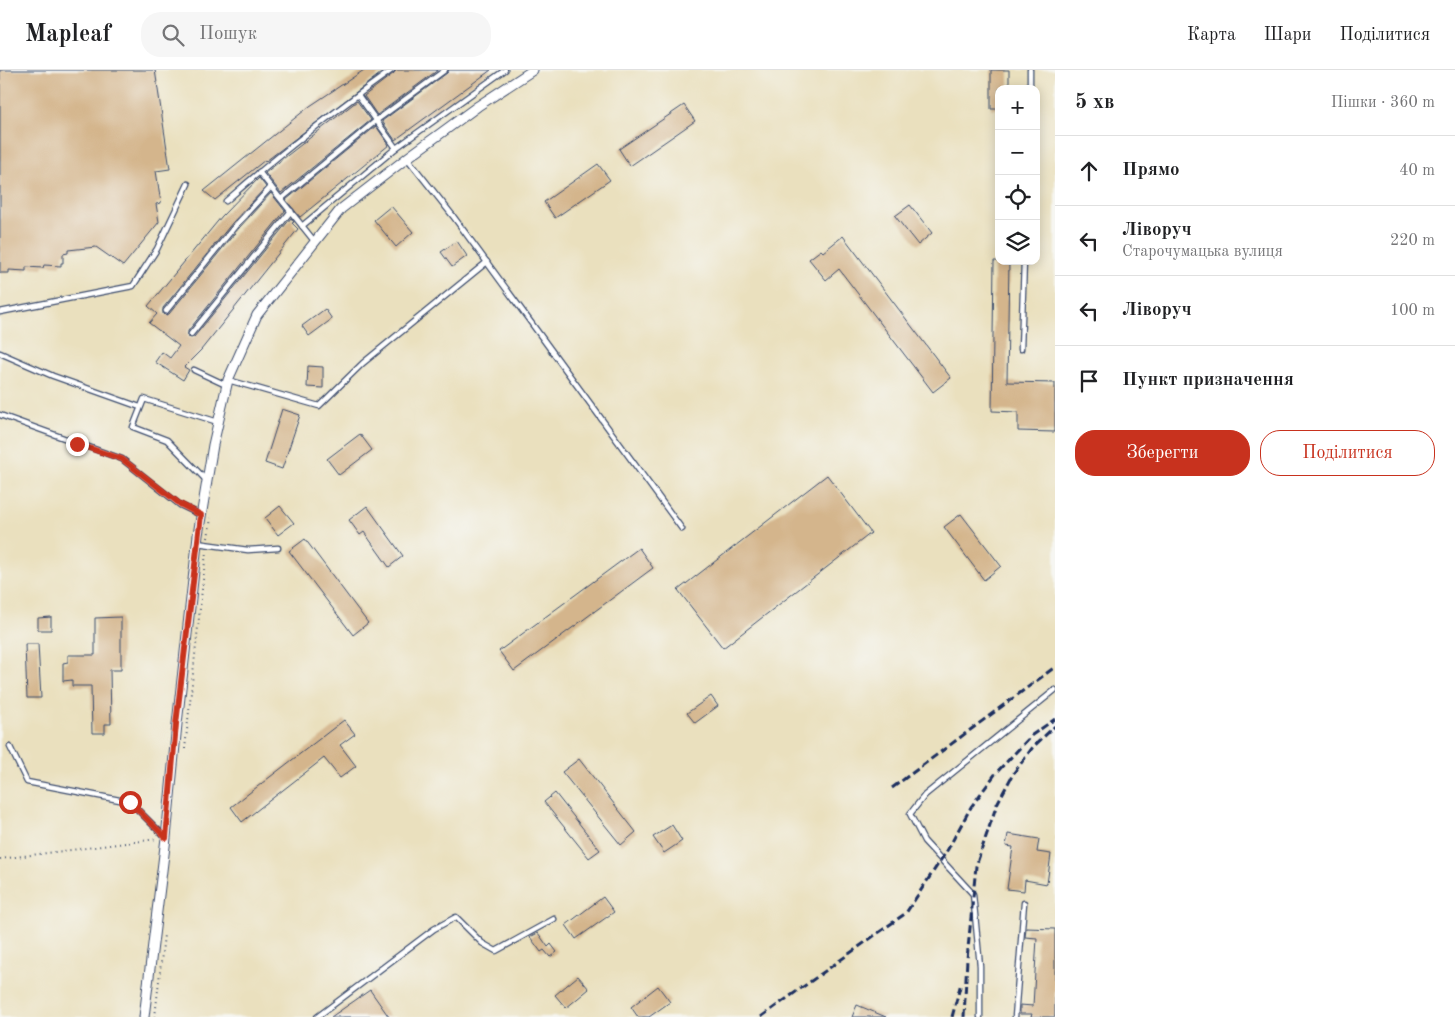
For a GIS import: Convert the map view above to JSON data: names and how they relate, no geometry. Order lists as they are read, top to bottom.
{
  "page": {
    "header": "Mapleaf",
    "search": "Пошук",
    "nav": ["Карта", "Шари", "Поділитися"],
    "heading": ["5 хв", "Пішки · 360 m"],
    "map_buttons": ["+", "−"],
    "list": [
      ["Прямо", "40 m"],
      ["Ліворуч", "Старочумацька вулиця", "220 m"],
      ["Ліворуч", "100 m"],
      "Пункт призначення"
    ],
    "buttons": ["Зберегти", "Поділитися"]
  }
}
